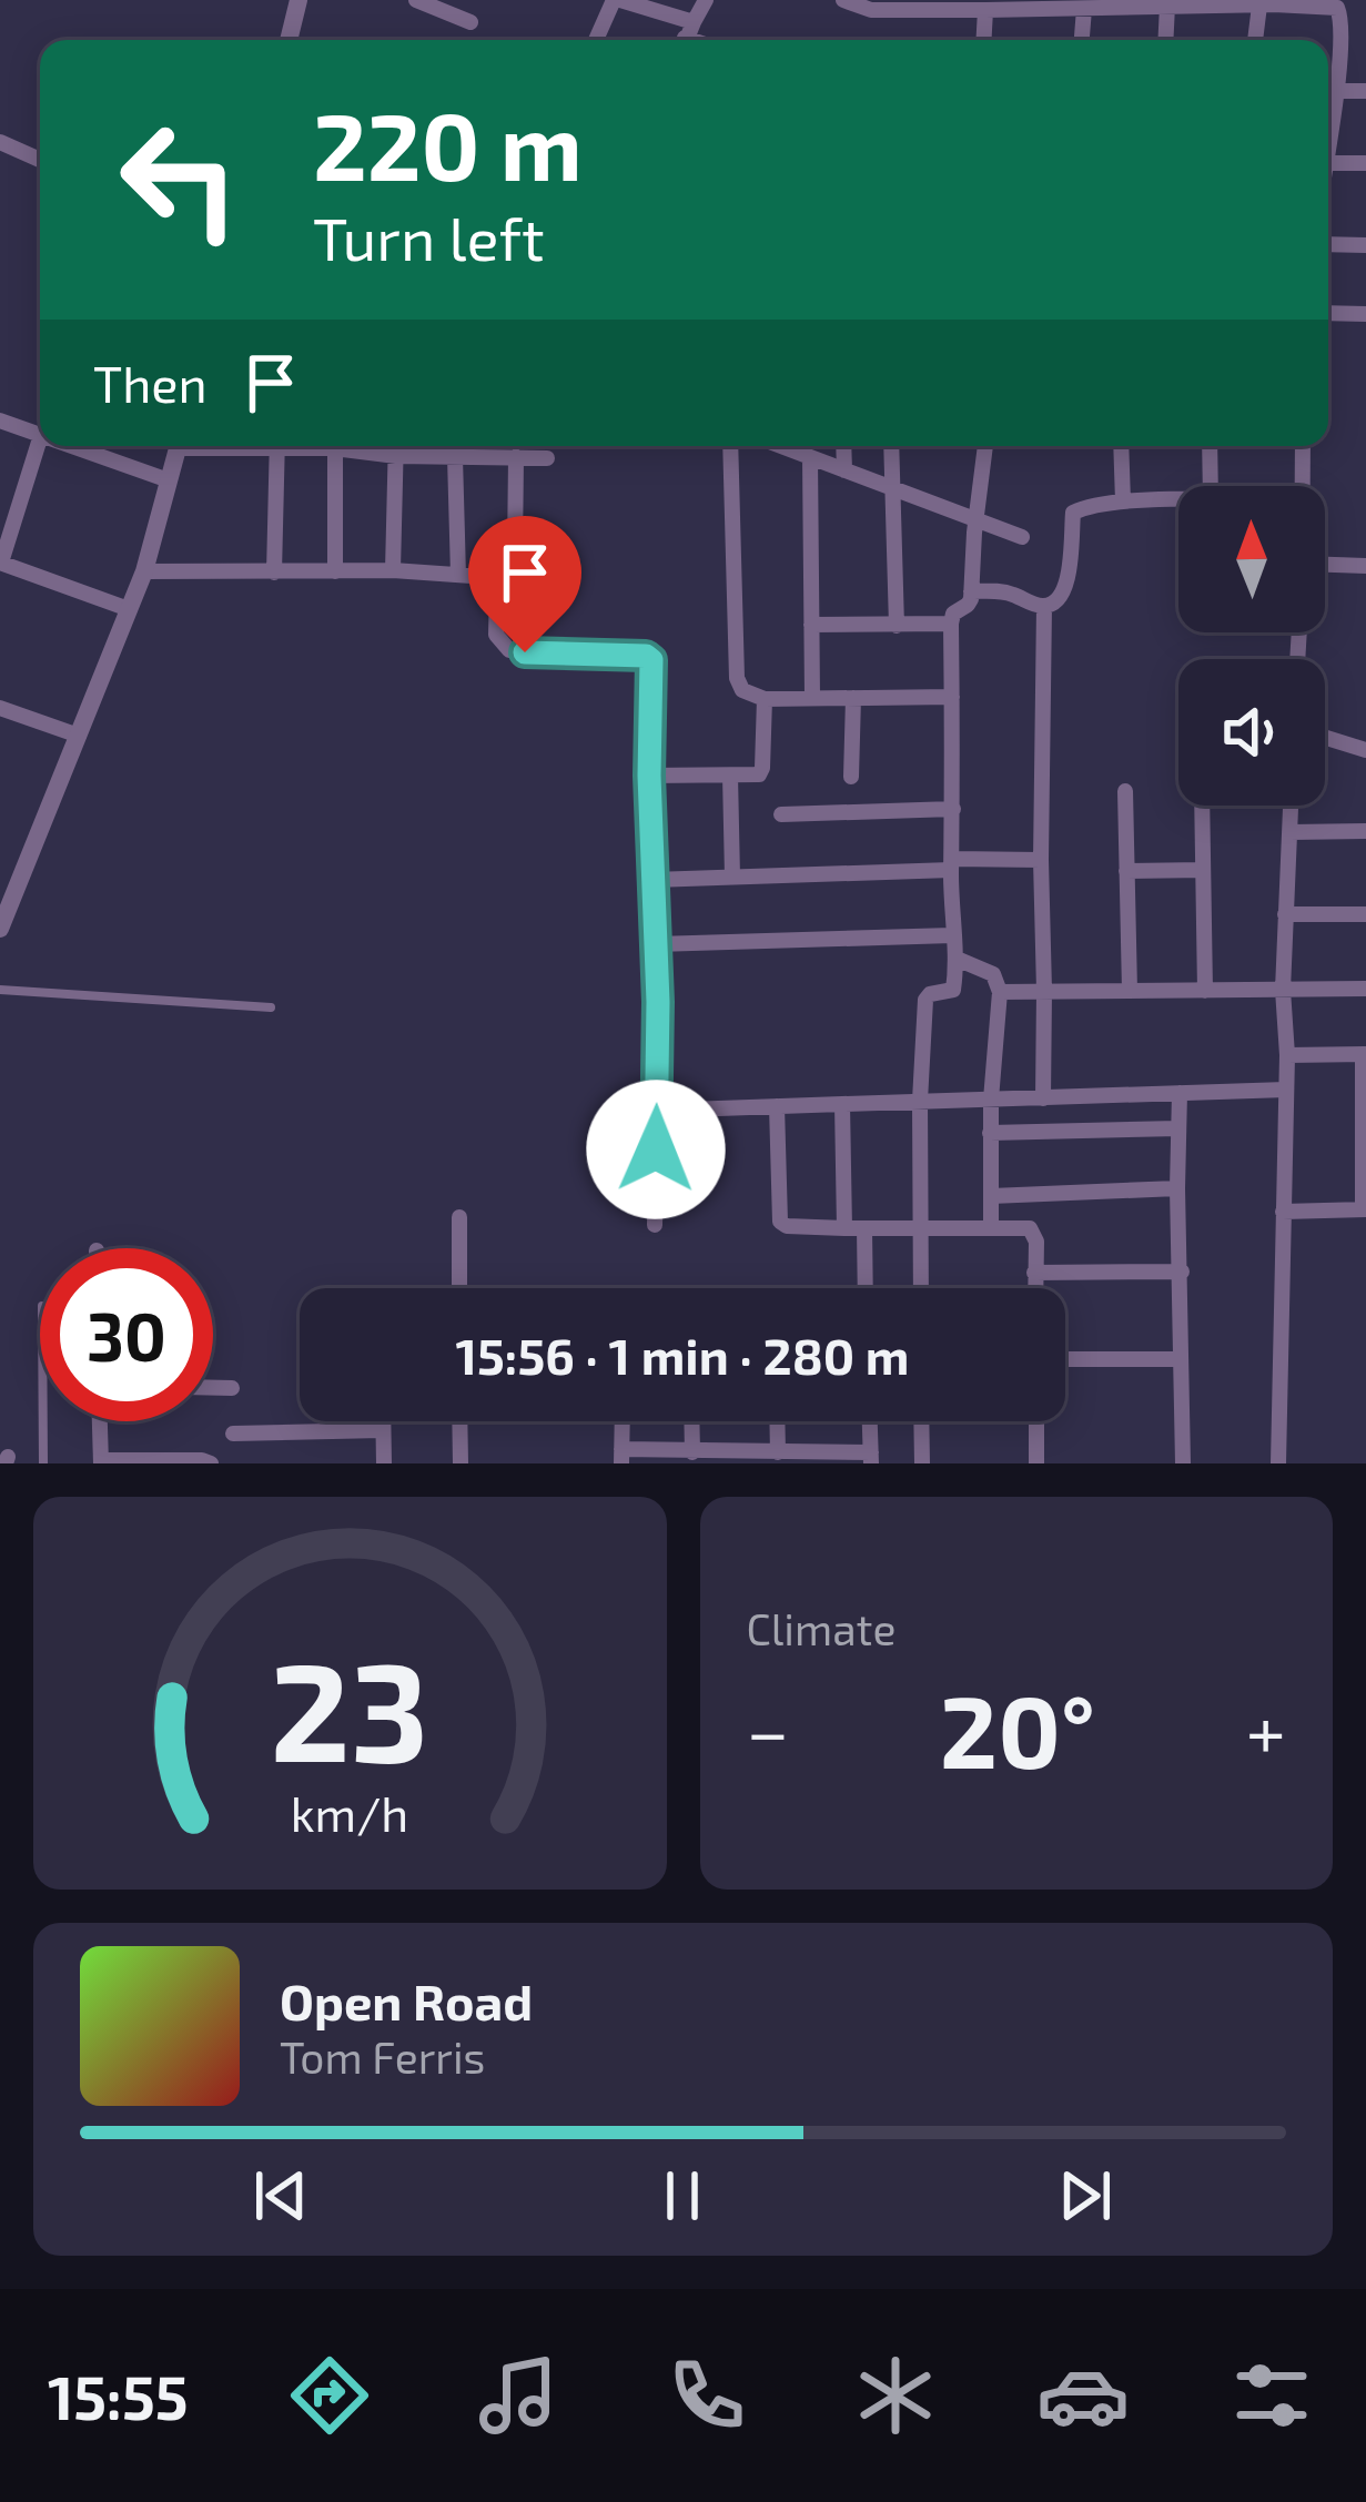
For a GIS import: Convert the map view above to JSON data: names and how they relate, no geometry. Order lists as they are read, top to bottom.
{
  "north": "top",
  "page": {
    "turn": ["220 m", "Turn left"],
    "then": "Then",
    "limit": "30",
    "trip": "15:56 · 1 min · 280 m",
    "tile": "Climate",
    "heat": ["−", "20°", "+"],
    "song": ["Open Road", "Tom Ferris"],
    "tabs": "15:55",
    "gauge": ["23", "km/h"]
  }
}
